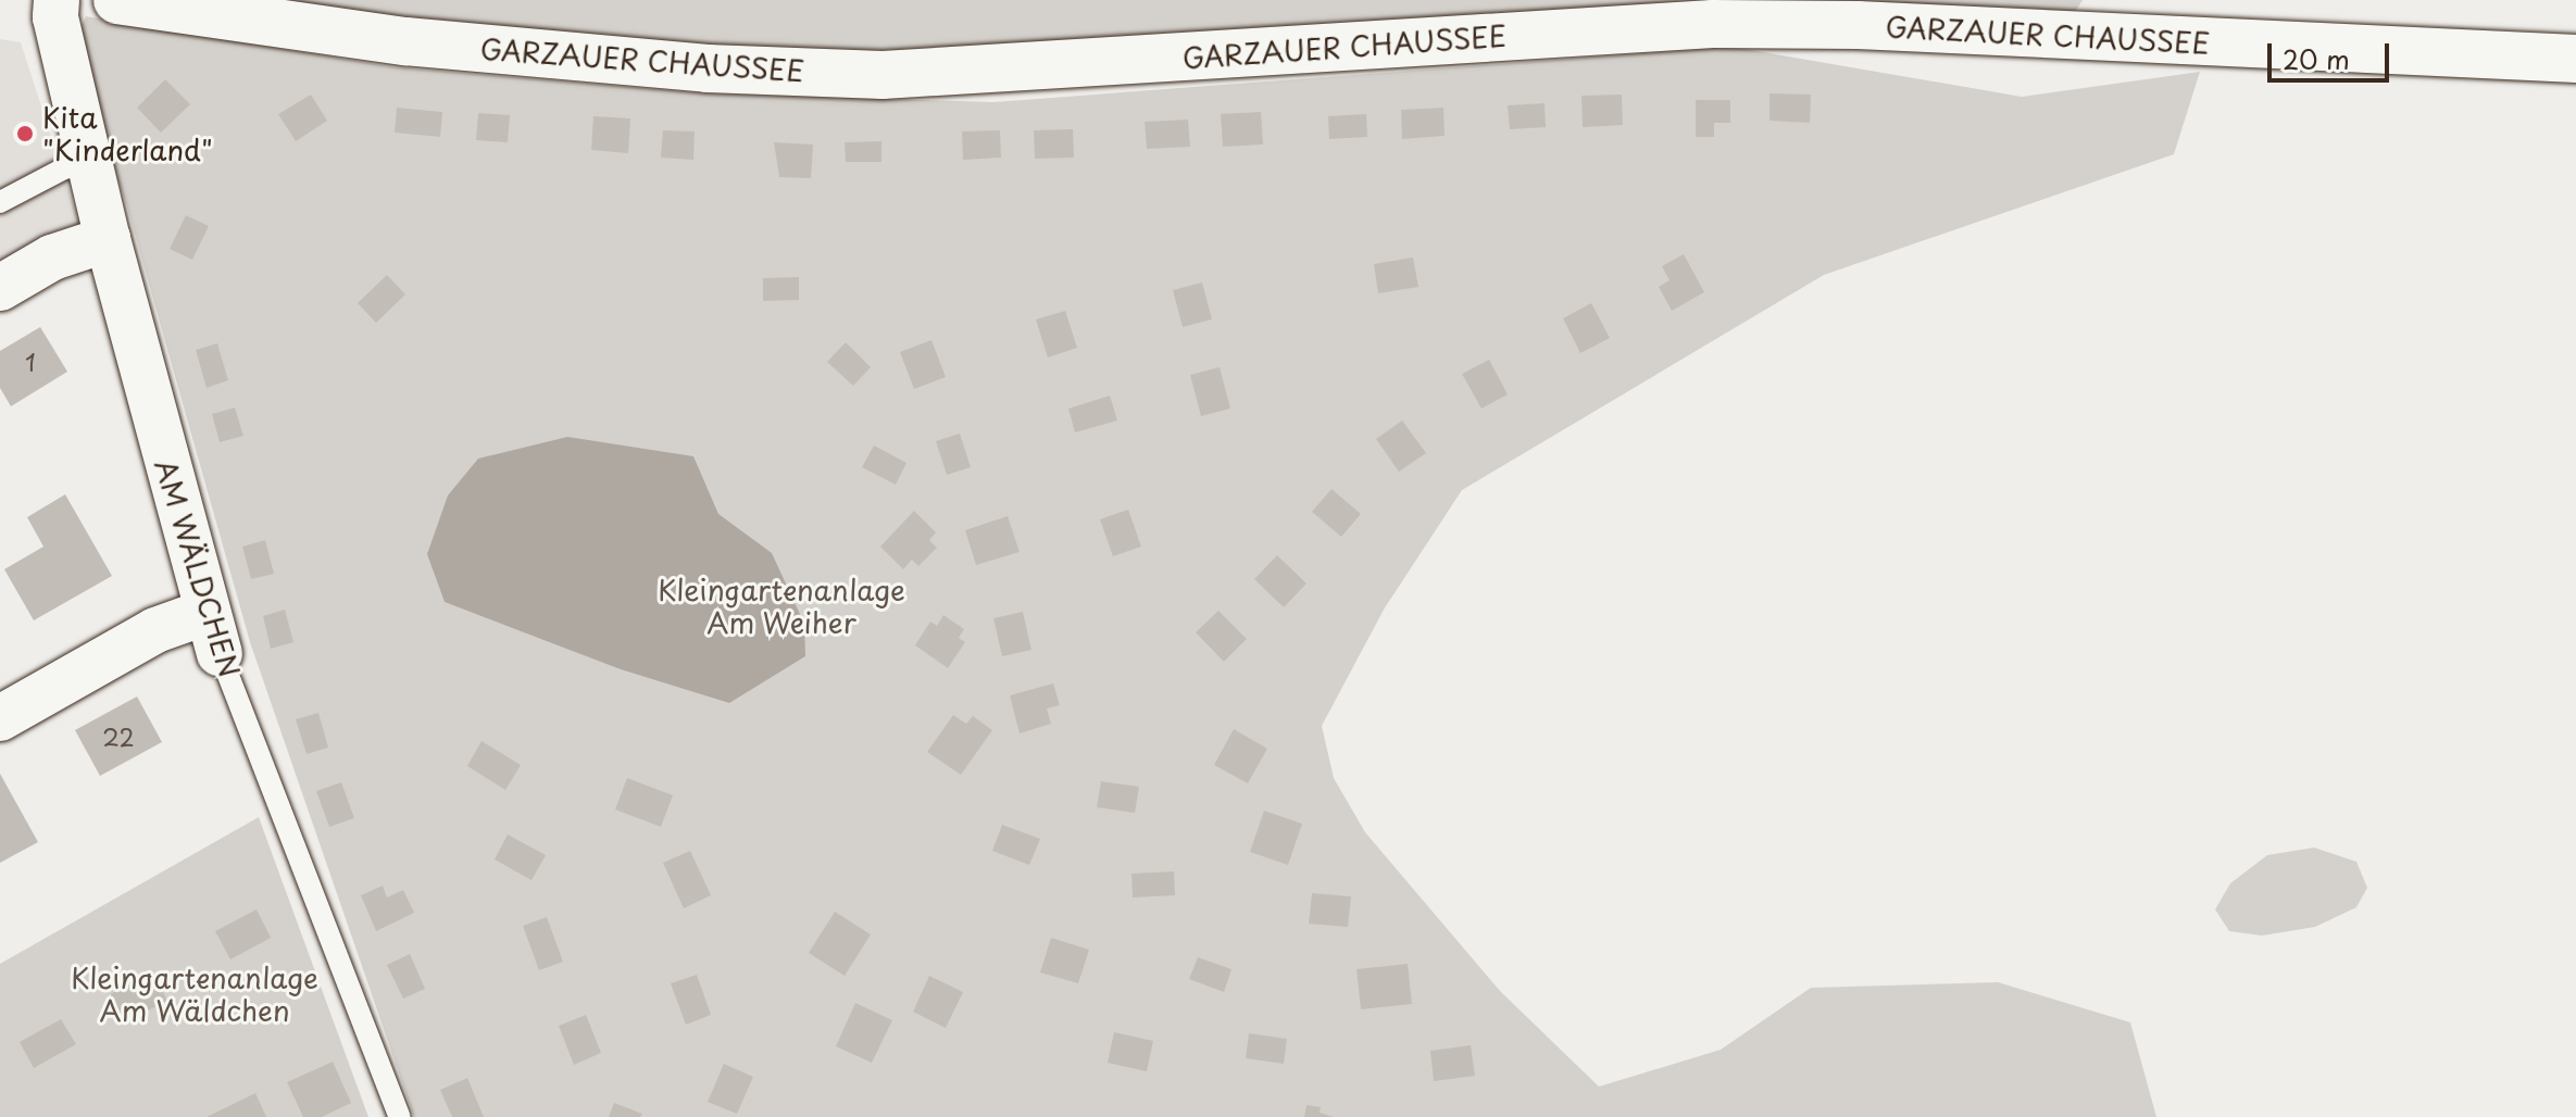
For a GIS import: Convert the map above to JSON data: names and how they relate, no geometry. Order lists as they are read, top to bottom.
{
  "streets": {
    "main road": ["GARZAUER CHAUSSEE"],
    "street": ["AM WÄLDCHEN"]
  },
  "parks": ["Kleingartenanlage Am Weiher", "Kleingartenanlage Am Wäldchen"],
  "places": ["Kita \"Kinderland\""],
  "house_numbers": ["1", "22"],
  "scale_bar": "20 m"
}
